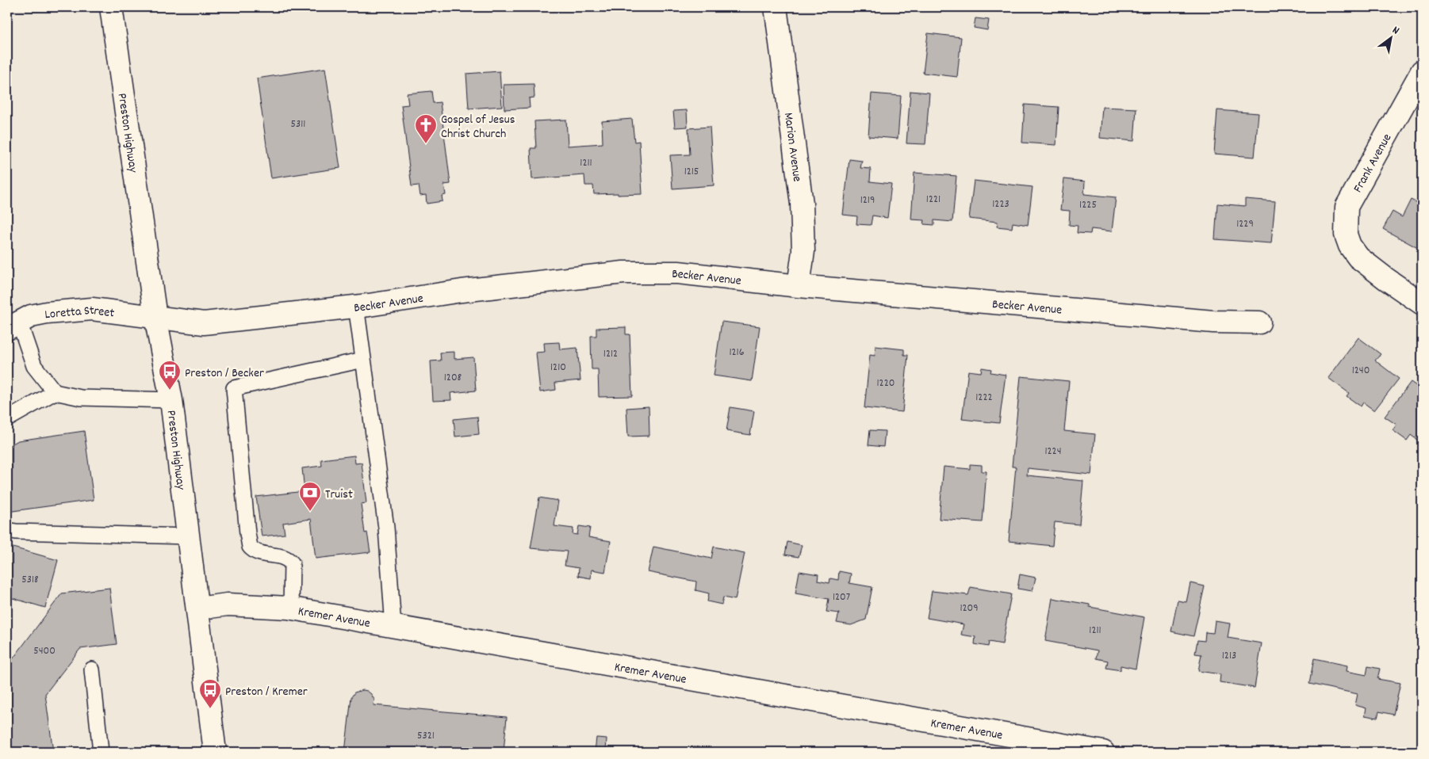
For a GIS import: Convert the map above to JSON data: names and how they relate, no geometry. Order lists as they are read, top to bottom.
{
  "streets": {
    "street": [
      "Preston Highway",
      "Marion Avenue",
      "Frank Avenue",
      "Becker Avenue",
      "Loretta Street",
      "Kremer Avenue"
    ]
  },
  "crossings": [
    ["Preston Highway", "Becker Avenue"],
    ["Preston Highway", "Loretta Street"],
    ["Preston Highway", "Kremer Avenue"],
    ["Marion Avenue", "Becker Avenue"],
    ["Becker Avenue", "Loretta Street"]
  ],
  "places": {
    "church": ["Gospel of Jesus Christ Church"],
    "bus stop": ["Preston / Becker", "Preston / Kremer"],
    "bank": ["Truist"]
  },
  "house_numbers": [
    "5311",
    "1211",
    "1215",
    "1221",
    "1219",
    "1223",
    "1225",
    "1229",
    "1216",
    "1212",
    "1210",
    "1240",
    "1208",
    "1220",
    "1222",
    "1224",
    "5318",
    "1207",
    "1209",
    "1211",
    "5400",
    "1213",
    "5321"
  ],
  "north": "top right"
}
